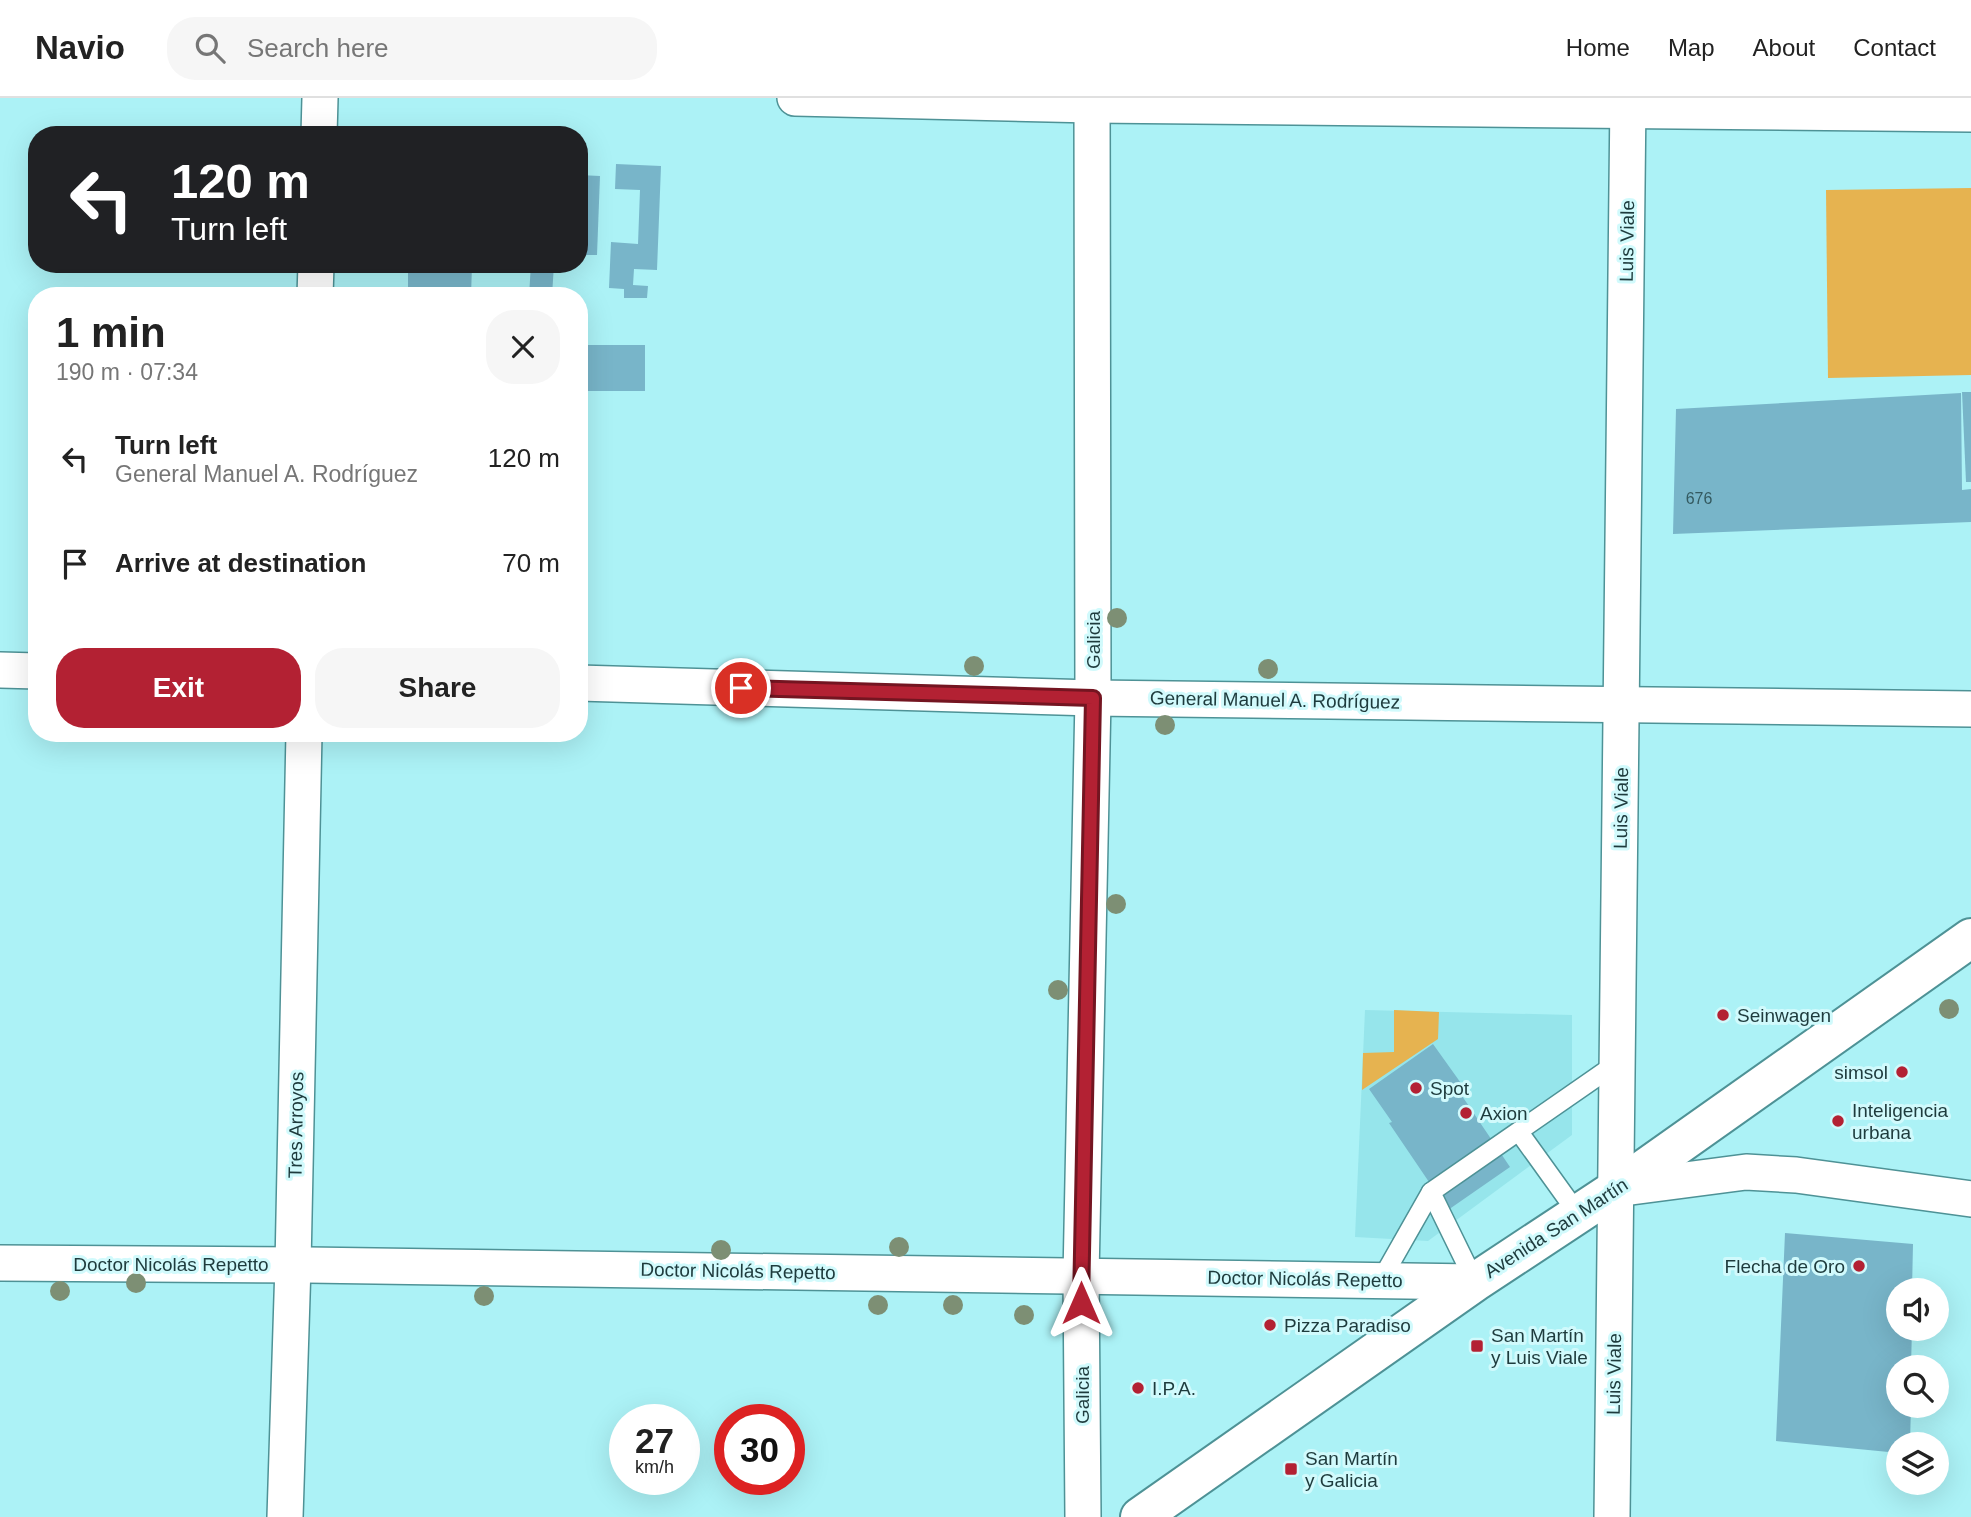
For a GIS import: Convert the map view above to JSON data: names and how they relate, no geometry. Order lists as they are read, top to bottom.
{
  "streets": {
    "main road": ["Avenida San Martín"],
    "street": [
      "Luis Viale",
      "Galicia",
      "General Manuel A. Rodríguez",
      "Tres Arroyos",
      "Doctor Nicolás Repetto"
    ]
  },
  "crossings": [
    ["Luis Viale", "General Manuel A. Rodríguez"],
    ["Luis Viale", "Avenida San Martín"],
    ["Galicia", "General Manuel A. Rodríguez"],
    ["Galicia", "Doctor Nicolás Repetto"],
    ["Tres Arroyos", "Doctor Nicolás Repetto"],
    ["Avenida San Martín", "Doctor Nicolás Repetto"]
  ],
  "places": {
    "other": [
      "Seinwagen",
      "simsol",
      "Spot",
      "Axion",
      "Inteligencia urbana",
      "Flecha de Oro",
      "Pizza Paradiso",
      "I.P.A."
    ],
    "transit": ["San Martín y Luis Viale", "San Martín y Galicia"]
  },
  "house_numbers": ["676"],
  "page": {
    "header": "Navio",
    "search": "Search here",
    "nav": [
      "Home",
      "Map",
      "About",
      "Contact"
    ],
    "turn": ["120 m", "Turn left"],
    "heading": ["1 min", "190 m · 07:34"],
    "list": [
      {
        "name": "Turn left",
        "note": "General Manuel A. Rodríguez",
        "value": "120 m"
      },
      {
        "name": "Arrive at destination",
        "value": "70 m"
      }
    ],
    "buttons": ["Exit", "Share"],
    "speed": "27 km/h",
    "limit": "30"
  }
}
